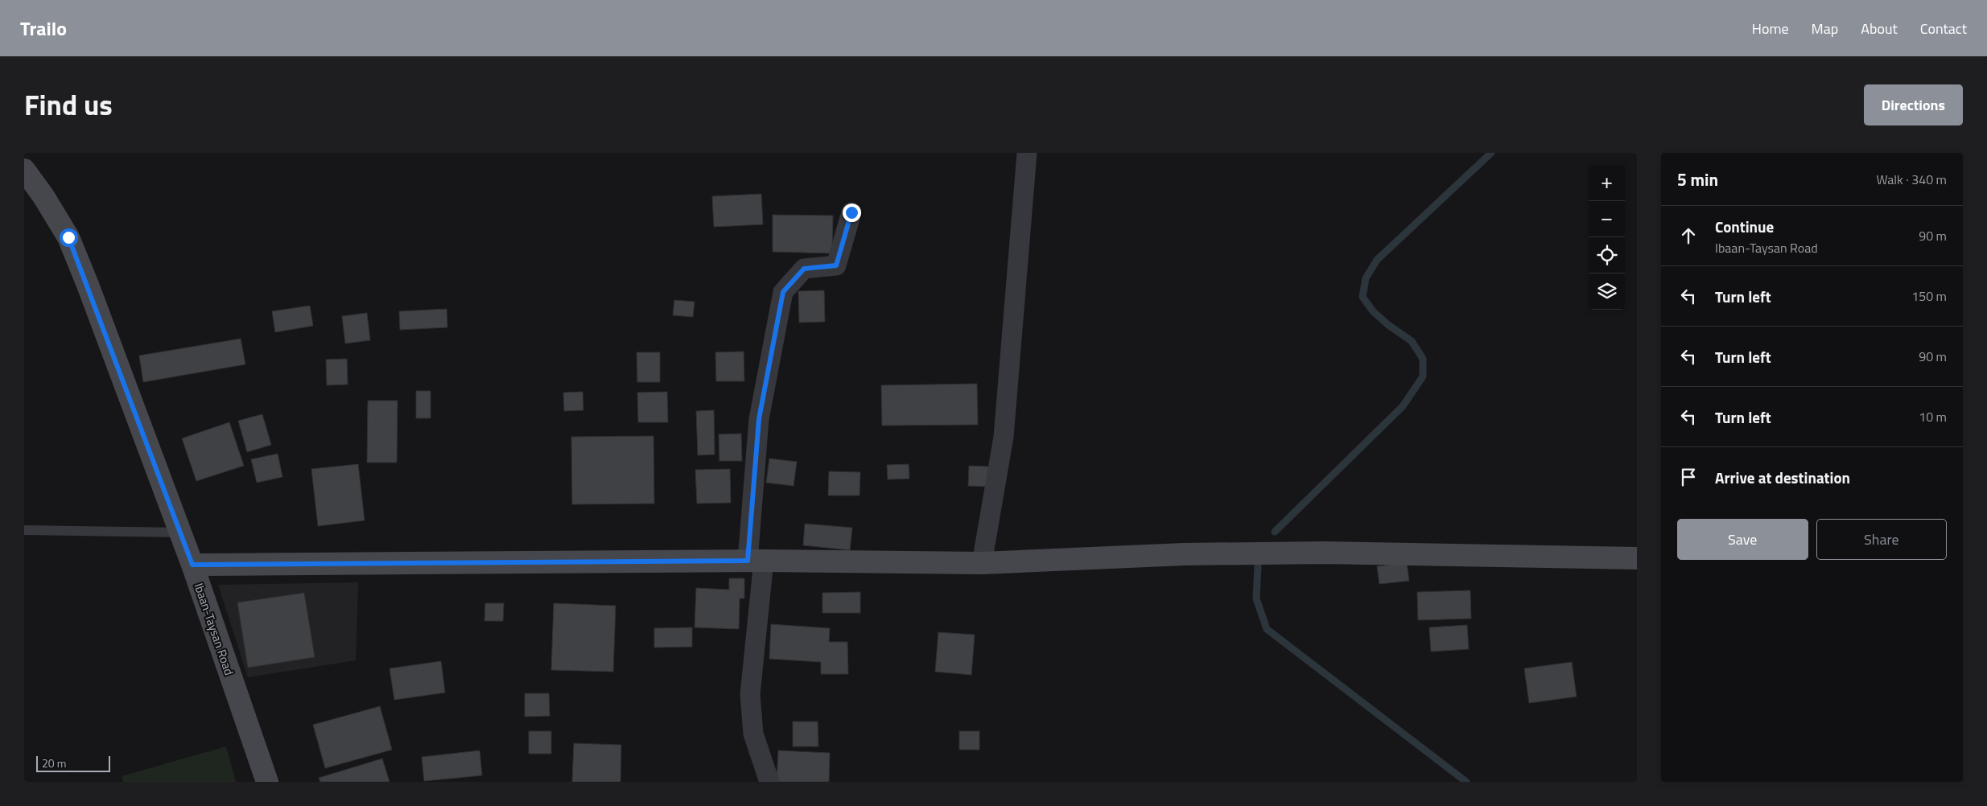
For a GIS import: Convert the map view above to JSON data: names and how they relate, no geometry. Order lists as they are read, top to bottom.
{
  "streets": {
    "street": ["Ibaan-Taysan Road"]
  },
  "scale_bar": "20 m",
  "page": {
    "header": "Trailo",
    "nav": [
      "Home",
      "Map",
      "About",
      "Contact"
    ],
    "title": "Find us",
    "buttons": [
      "Directions",
      ["Save", "Share"]
    ],
    "heading": ["5 min", "Walk · 340 m"],
    "map_buttons": ["+", "−"],
    "list": [
      ["Continue", "Ibaan-Taysan Road", "90 m"],
      ["Turn left", "150 m"],
      ["Turn left", "90 m"],
      ["Turn left", "10 m"],
      "Arrive at destination"
    ],
    "scale": "20 m"
  }
}
